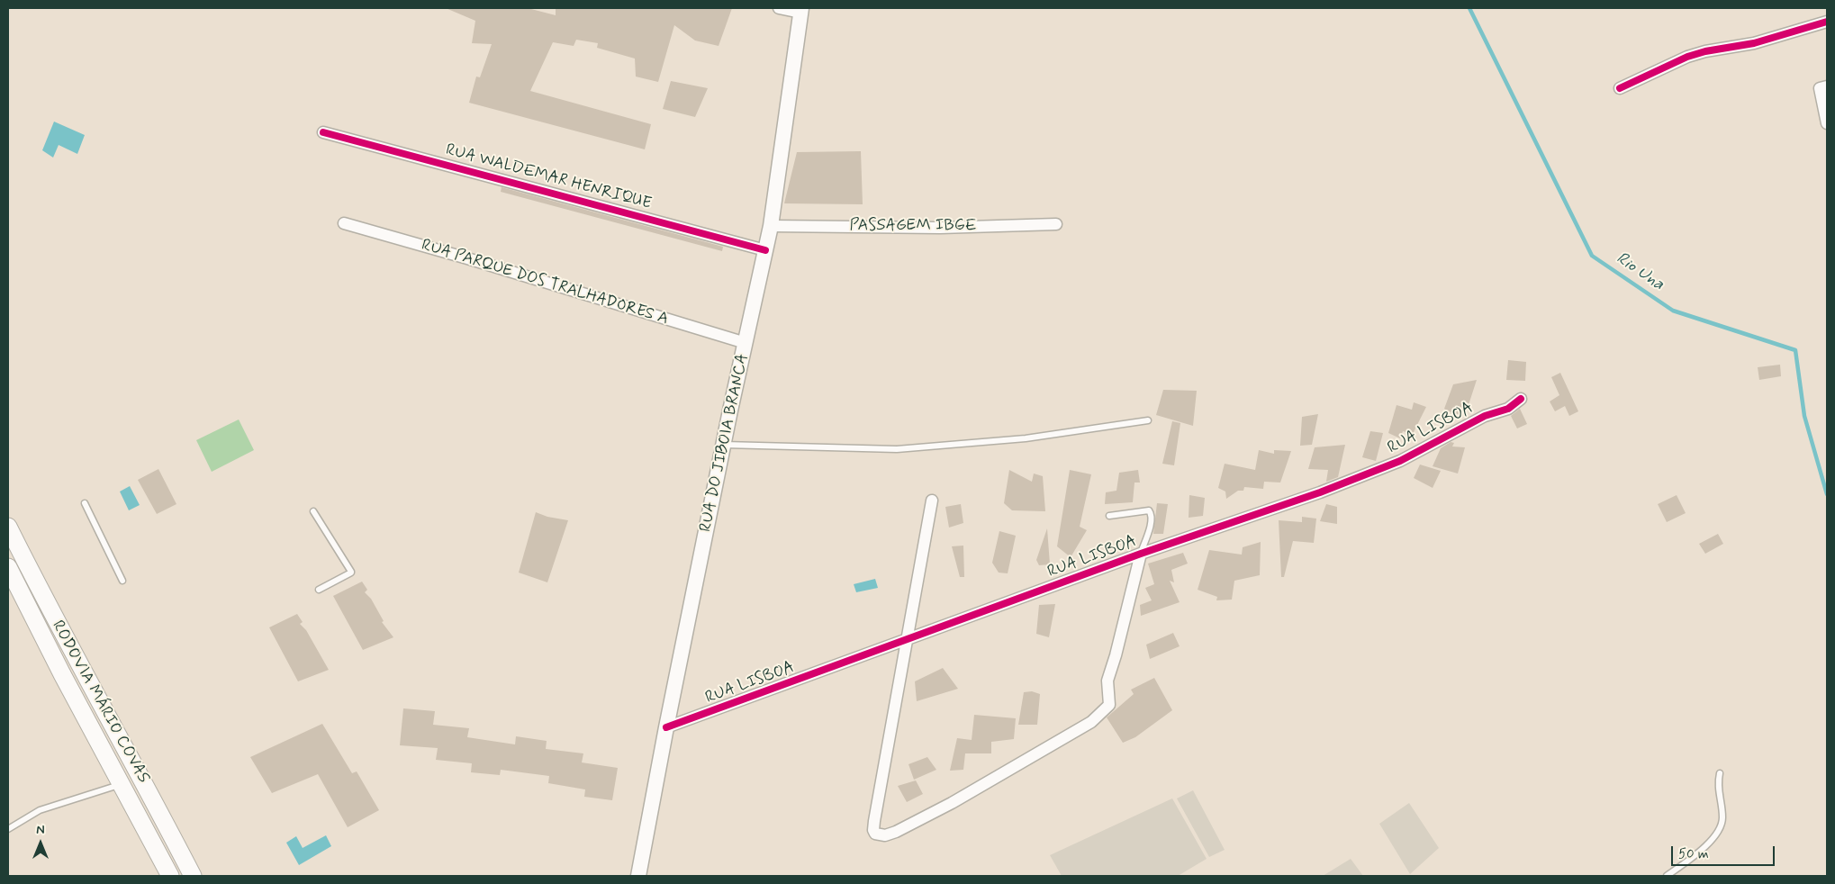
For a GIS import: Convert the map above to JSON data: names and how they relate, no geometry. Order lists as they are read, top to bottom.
{
  "streets": {
    "main road": ["RUA DO JIBOIA BRANCA", "RODOVIA MÁRIO COVAS"],
    "street": [
      "RUA WALDEMAR HENRIQUE",
      "PASSAGEM IBGE",
      "RUA PARQUE DOS TRALHADORES A",
      "RUA LISBOA"
    ]
  },
  "crossings": [
    ["RUA WALDEMAR HENRIQUE", "RUA DO JIBOIA BRANCA"],
    ["PASSAGEM IBGE", "RUA DO JIBOIA BRANCA"],
    ["RUA PARQUE DOS TRALHADORES A", "RUA DO JIBOIA BRANCA"],
    ["RUA LISBOA", "RUA DO JIBOIA BRANCA"]
  ],
  "water": ["Rio Una"],
  "scale_bar": "50 m",
  "north": "top"
}
